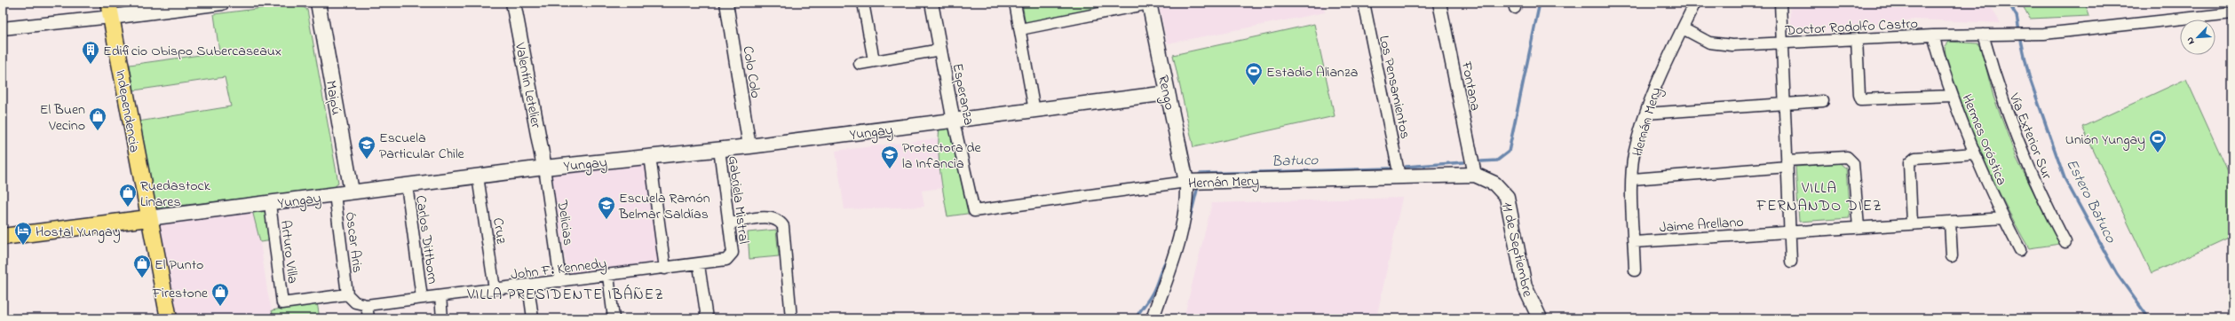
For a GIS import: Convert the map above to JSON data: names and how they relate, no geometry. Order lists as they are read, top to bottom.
{
  "streets": {
    "main road": [
      "Valentín Letelier",
      "Rengo",
      "Maipú",
      "Independencia",
      "Hernán Mery",
      "Yungay",
      "11 de Septiembre"
    ],
    "street": [
      "Doctor Rodolfo Castro",
      "Colo Colo",
      "Fontana",
      "Los Pensamientos",
      "Esperanza",
      "Vía Exterior Sur",
      "Hermes Oróstica",
      "Gabriela Mistral",
      "Delicias",
      "Jaime Arellano",
      "Cruz",
      "Carlos Dittborn",
      "Óscar Aris",
      "Arturo Villa",
      "John F. Kennedy"
    ]
  },
  "crossings": [
    ["Doctor Rodolfo Castro", "Hernán Mery"],
    ["Doctor Rodolfo Castro", "Vía Exterior Sur"],
    ["Doctor Rodolfo Castro", "Hermes Oróstica"],
    ["Colo Colo", "Yungay"],
    ["Valentín Letelier", "Yungay"],
    ["Valentín Letelier", "Delicias"],
    ["Fontana", "Hernán Mery"],
    ["Fontana", "11 de Septiembre"],
    ["Los Pensamientos", "Hernán Mery"],
    ["Rengo", "Hernán Mery"],
    ["Rengo", "Yungay"],
    ["Esperanza", "Hernán Mery"],
    ["Esperanza", "Yungay"],
    ["Maipú", "Yungay"],
    ["Independencia", "Yungay"],
    ["Hernán Mery", "Jaime Arellano"],
    ["Hernán Mery", "11 de Septiembre"],
    ["Yungay", "Gabriela Mistral"],
    ["Yungay", "Delicias"],
    ["Yungay", "Cruz"],
    ["Yungay", "Carlos Dittborn"],
    ["Yungay", "Óscar Aris"],
    ["Yungay", "Arturo Villa"],
    ["Hermes Oróstica", "Jaime Arellano"],
    ["Gabriela Mistral", "John F. Kennedy"],
    ["Delicias", "John F. Kennedy"],
    ["Cruz", "John F. Kennedy"],
    ["Carlos Dittborn", "John F. Kennedy"],
    ["Óscar Aris", "Arturo Villa"]
  ],
  "districts": ["VILLA FERNANDO DIEZ", "VILLA PRESIDENTE IBÁÑEZ"],
  "water": ["Batuco", "Estero Batuco"],
  "places": {
    "building": ["Edificio Obispo Subercaseaux"],
    "sports": ["Estadio Alianza", "Unión Yungay"],
    "shop": [
      "El Buen Vecino",
      "Ruedastock Linares",
      "El Punto",
      "Firestone"
    ],
    "school or university": ["Escuela Particular Chile", "Protectora de la Infancia", "Escuela Ramón Belmar Saldías"],
    "hotel": ["Hostal Yungay"]
  },
  "north": "bottom left"
}
